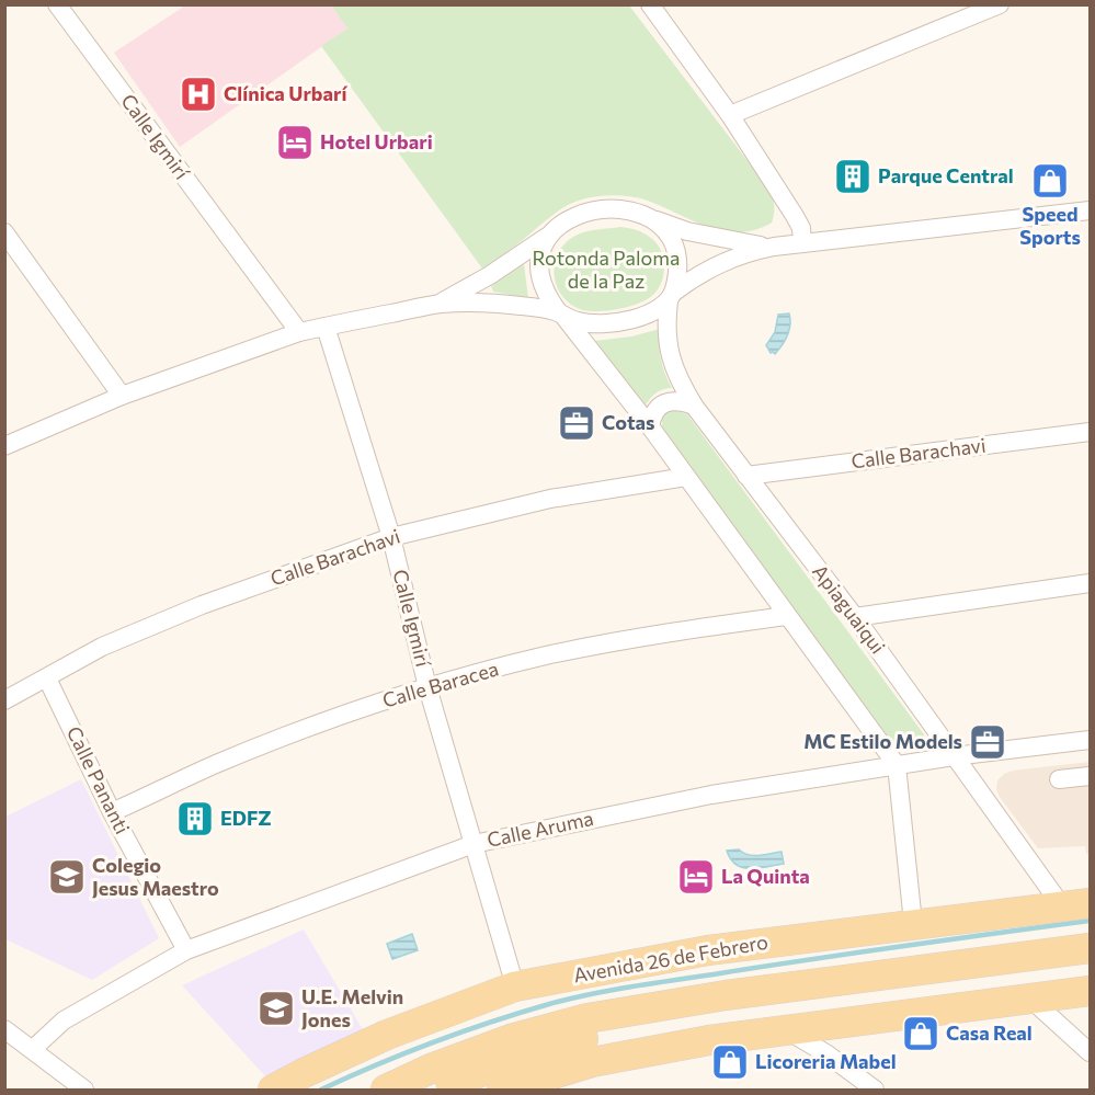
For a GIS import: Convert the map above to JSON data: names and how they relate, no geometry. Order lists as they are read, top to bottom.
{
  "streets": {
    "main road": ["Avenida 26 de Febrero"],
    "street": [
      "Calle Igmirí",
      "Calle Barachavi",
      "Apiaguaiqui",
      "Calle Baracea",
      "Calle Pananti",
      "Calle Aruma"
    ]
  },
  "crossings": [
    ["Calle Igmirí", "Calle Barachavi"],
    ["Calle Igmirí", "Calle Baracea"],
    ["Calle Igmirí", "Calle Aruma"],
    ["Calle Igmirí", "Avenida 26 de Febrero"],
    ["Calle Barachavi", "Apiaguaiqui"],
    ["Calle Barachavi", "Calle Pananti"],
    ["Apiaguaiqui", "Calle Aruma"],
    ["Apiaguaiqui", "Avenida 26 de Febrero"],
    ["Calle Baracea", "Calle Pananti"],
    ["Calle Pananti", "Calle Aruma"]
  ],
  "parks": ["Rotonda Paloma de la Paz"],
  "places": {
    "hospital": ["Clínica Urbarí"],
    "hotel": ["Hotel Urbari", "La Quinta"],
    "building": ["Parque Central", "EDFZ"],
    "shop": ["Speed Sports", "Casa Real", "Licoreria Mabel"],
    "office": ["Cotas", "MC Estilo Models"],
    "school or university": ["Colegio Jesus Maestro", "U.E. Melvin Jones"]
  }
}
